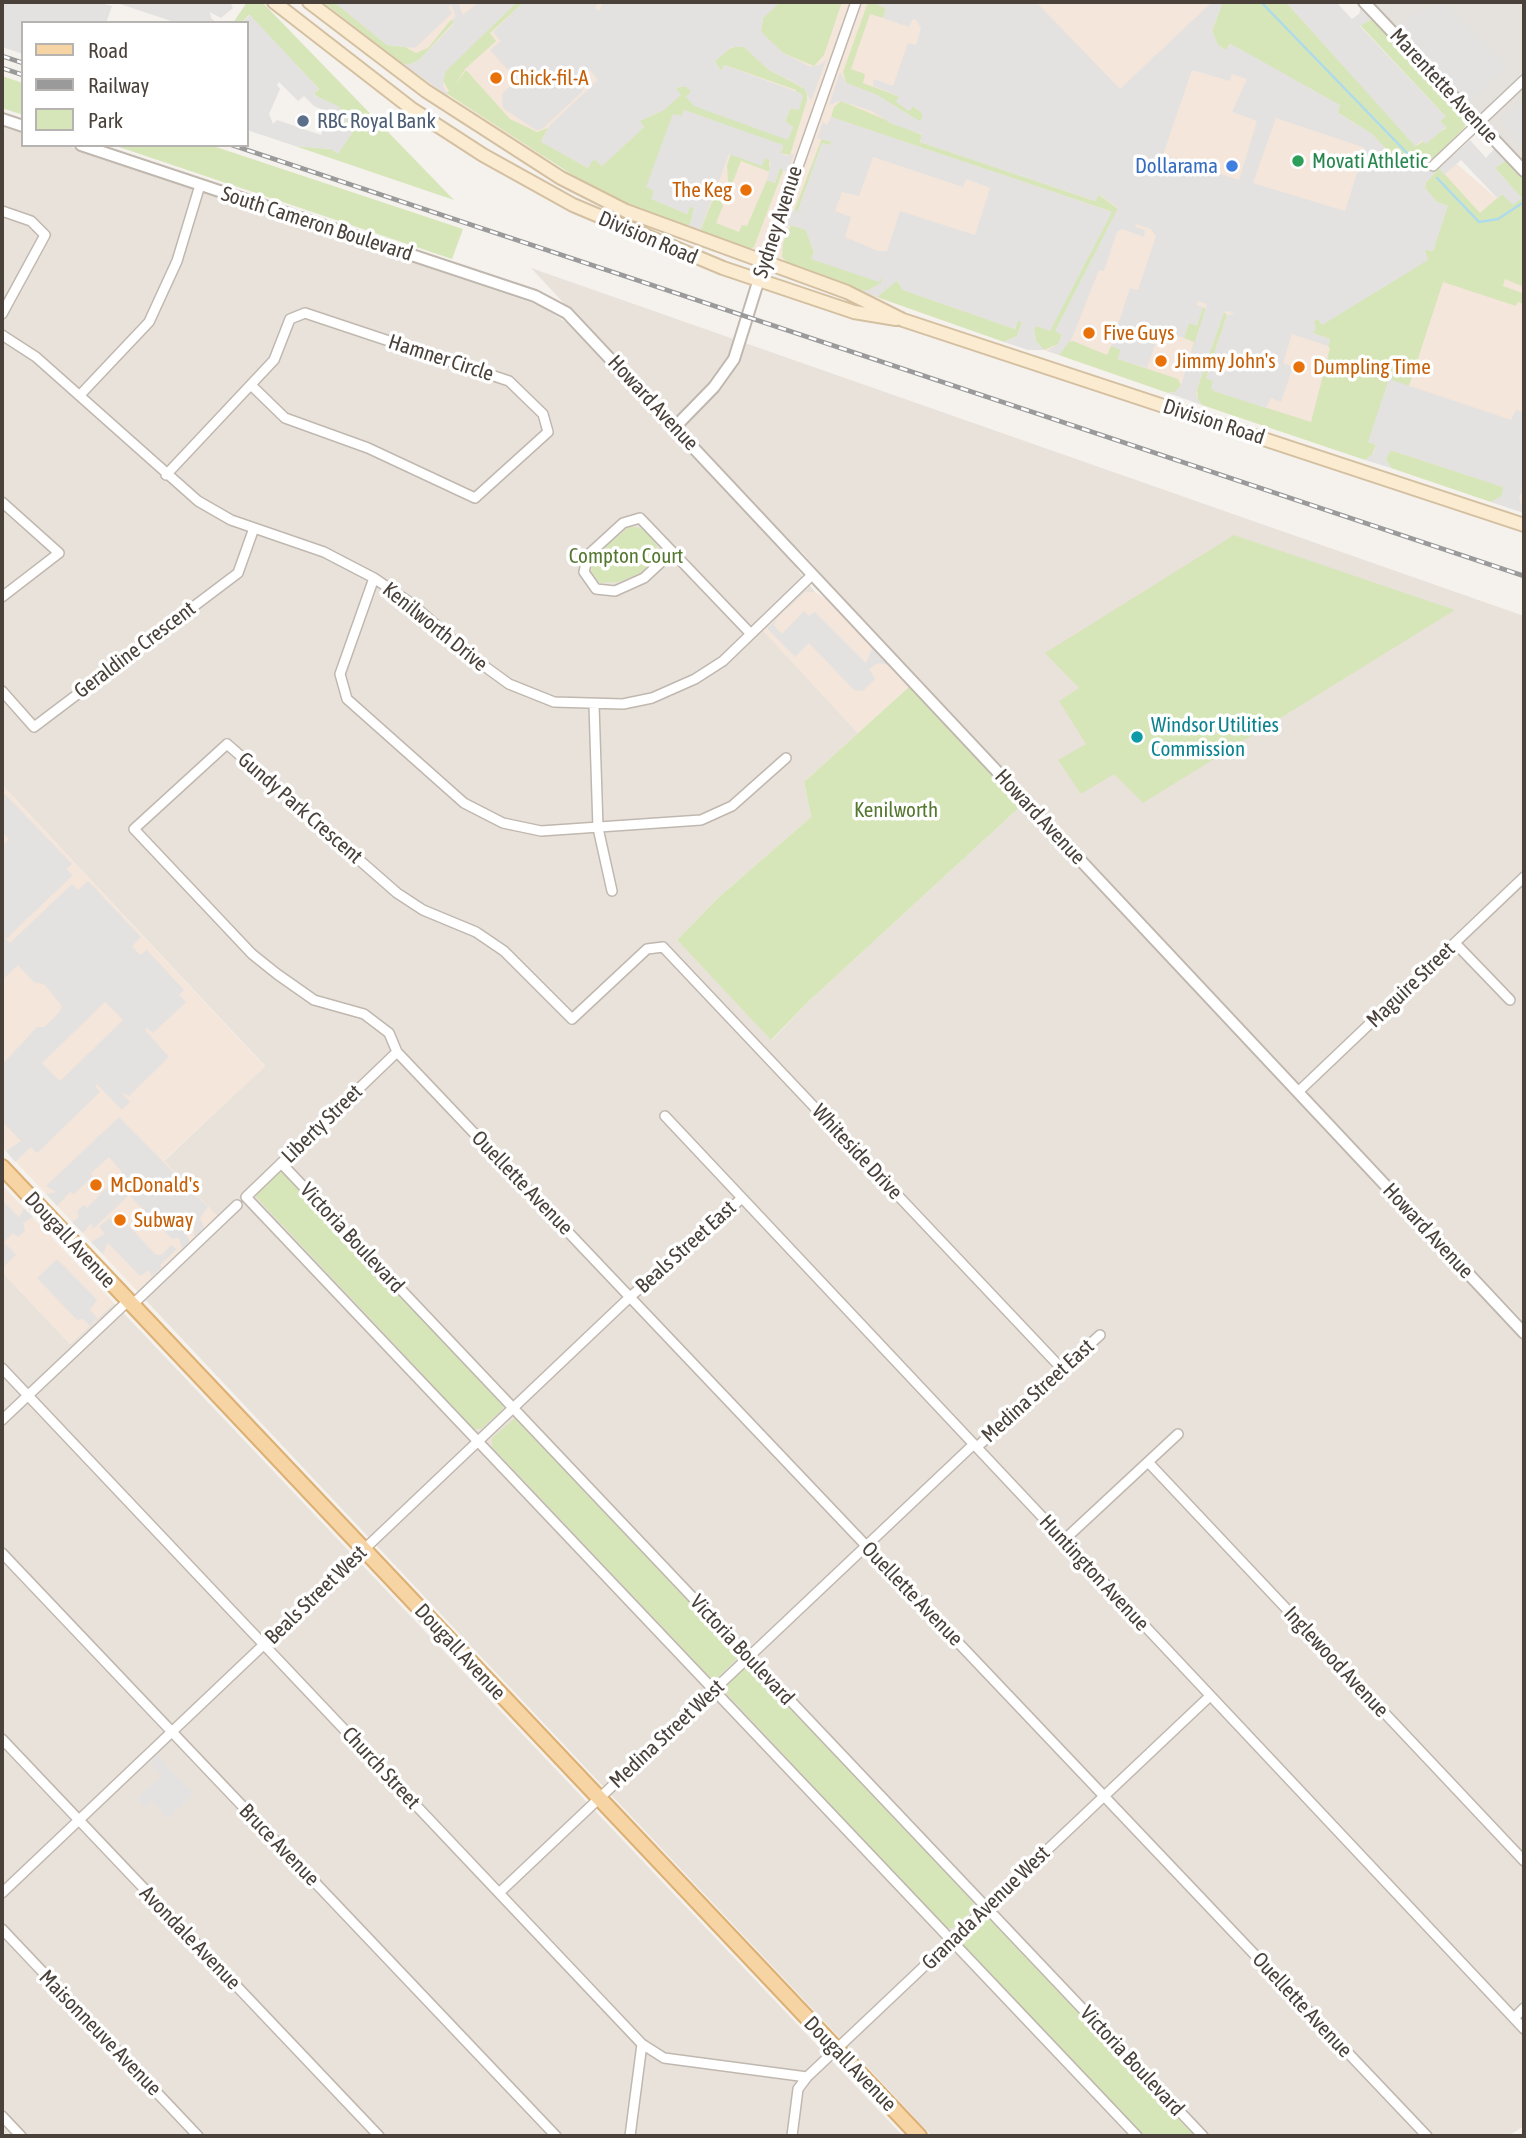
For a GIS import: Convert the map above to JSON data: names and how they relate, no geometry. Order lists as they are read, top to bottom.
{
  "streets": {
    "main road": ["Division Road", "Dougall Avenue"],
    "street": [
      "Marentette Avenue",
      "Sydney Avenue",
      "South Cameron Boulevard",
      "Hamner Circle",
      "Howard Avenue",
      "Kenilworth Drive",
      "Geraldine Crescent",
      "Gundy Park Crescent",
      "Maguire Street",
      "Liberty Street",
      "Whiteside Drive",
      "Ouellette Avenue",
      "Victoria Boulevard",
      "Beals Street East",
      "Medina Street East",
      "Huntington Avenue",
      "Beals Street West",
      "Inglewood Avenue",
      "Medina Street West",
      "Church Street",
      "Bruce Avenue",
      "Granada Avenue West",
      "Avondale Avenue",
      "Maisonneuve Avenue"
    ]
  },
  "crossings": [
    ["Sydney Avenue", "Division Road"],
    ["Sydney Avenue", "Howard Avenue"],
    ["South Cameron Boulevard", "Howard Avenue"],
    ["Hamner Circle", "Kenilworth Drive"],
    ["Howard Avenue", "Kenilworth Drive"],
    ["Howard Avenue", "Maguire Street"],
    ["Kenilworth Drive", "Geraldine Crescent"],
    ["Gundy Park Crescent", "Liberty Street"],
    ["Gundy Park Crescent", "Whiteside Drive"],
    ["Gundy Park Crescent", "Ouellette Avenue"],
    ["Liberty Street", "Ouellette Avenue"],
    ["Liberty Street", "Victoria Boulevard"],
    ["Liberty Street", "Beals Street West"],
    ["Whiteside Drive", "Medina Street East"],
    ["Ouellette Avenue", "Beals Street East"],
    ["Ouellette Avenue", "Medina Street East"],
    ["Ouellette Avenue", "Beals Street West"],
    ["Ouellette Avenue", "Medina Street West"],
    ["Ouellette Avenue", "Granada Avenue West"],
    ["Victoria Boulevard", "Beals Street West"],
    ["Victoria Boulevard", "Medina Street West"],
    ["Victoria Boulevard", "Granada Avenue West"],
    ["Dougall Avenue", "Beals Street West"],
    ["Dougall Avenue", "Medina Street West"],
    ["Dougall Avenue", "Granada Avenue West"],
    ["Beals Street East", "Huntington Avenue"],
    ["Beals Street East", "Beals Street West"],
    ["Medina Street East", "Huntington Avenue"],
    ["Medina Street East", "Medina Street West"],
    ["Huntington Avenue", "Granada Avenue West"],
    ["Beals Street West", "Church Street"],
    ["Beals Street West", "Bruce Avenue"],
    ["Beals Street West", "Avondale Avenue"],
    ["Medina Street West", "Church Street"],
    ["Church Street", "Granada Avenue West"]
  ],
  "parks": ["Compton Court", "Kenilworth"],
  "places": [
    "Chick-fil-A",
    "RBC Royal Bank",
    "Movati Athletic",
    "Dollarama",
    "The Keg",
    "Five Guys",
    "Jimmy John's",
    "Dumpling Time",
    "Windsor Utilities Commission",
    "McDonald's",
    "Subway"
  ],
  "legend": ["Road", "Railway", "Park"]
}
